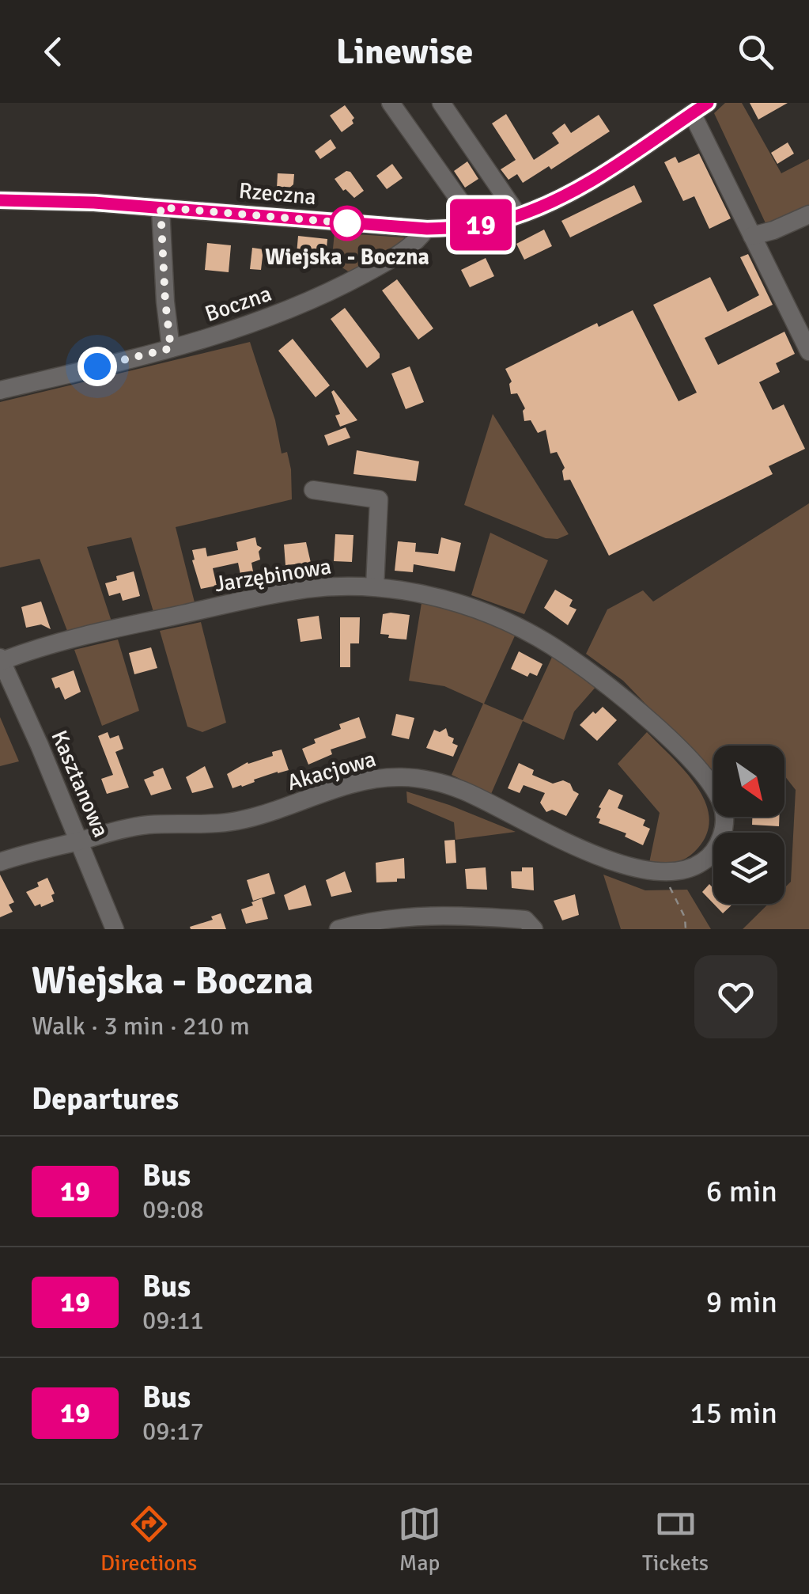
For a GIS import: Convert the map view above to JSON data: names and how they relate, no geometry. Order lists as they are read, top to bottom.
{
  "streets": {
    "street": [
      "Rzeczna",
      "Boczna",
      "Jarzębinowa",
      "Akacjowa",
      "Kasztanowa"
    ]
  },
  "crossings": [
    ["Rzeczna", "Boczna"],
    ["Jarzębinowa", "Akacjowa"],
    ["Jarzębinowa", "Kasztanowa"],
    ["Akacjowa", "Kasztanowa"]
  ],
  "places": ["Wiejska - Boczna"],
  "lines": ["bus line 19"],
  "north": "bottom right",
  "page": {
    "header": "Linewise",
    "on_map": "19",
    "heading": [
      ["Wiejska - Boczna", "Walk · 3 min · 210 m"],
      "Departures"
    ],
    "list": [
      {
        "mark": "19",
        "name": "Bus",
        "note": "09:08",
        "value": "6 min"
      },
      {
        "mark": "19",
        "name": "Bus",
        "note": "09:11",
        "value": "9 min"
      },
      {
        "mark": "19",
        "name": "Bus",
        "note": "09:17",
        "value": "15 min"
      }
    ],
    "tabs": ["Directions", "Map", "Tickets"]
  }
}
